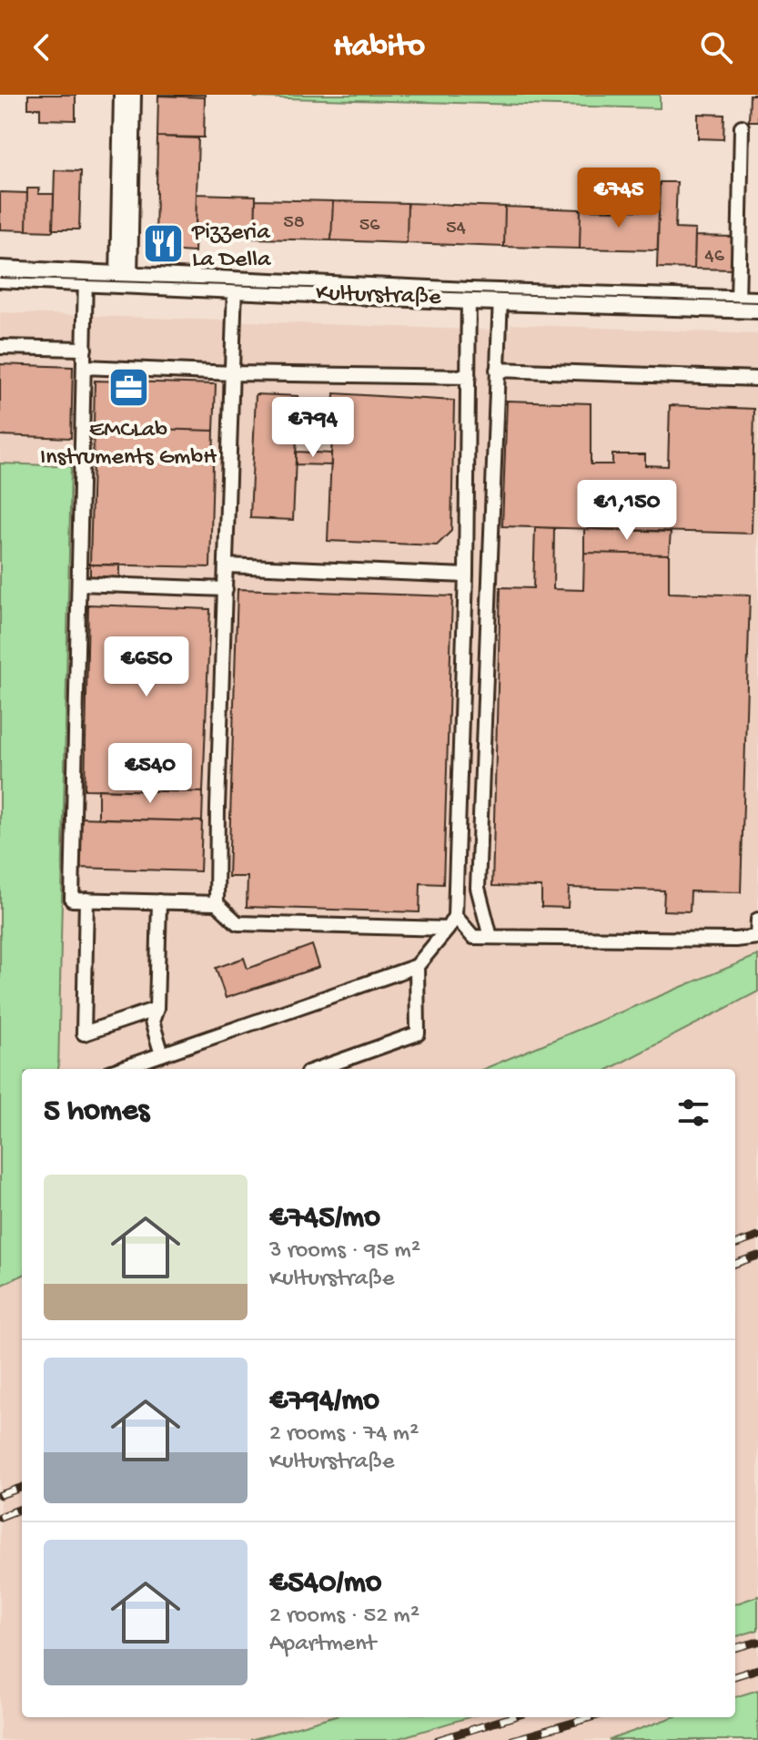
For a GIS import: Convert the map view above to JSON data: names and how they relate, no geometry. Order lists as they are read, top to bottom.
{
  "streets": {
    "street": ["Kulturstraße"]
  },
  "places": {
    "restaurant": ["Pizzeria La Della"],
    "office": ["EMCLab Instruments GmbH"]
  },
  "house_numbers": [
    "58",
    "56",
    "54",
    "46"
  ],
  "page": {
    "header": "Habito",
    "price": [
      "€745",
      "€794",
      "€1,150",
      "€650",
      "€540"
    ],
    "heading": "5 homes",
    "list": [
      {
        "name": "€745/mo",
        "note": "3 rooms · 95 m² · Kulturstraße"
      },
      {
        "name": "€794/mo",
        "note": "2 rooms · 74 m² · Kulturstraße"
      },
      {
        "name": "€540/mo",
        "note": "2 rooms · 52 m² · Apartment"
      }
    ]
  }
}
